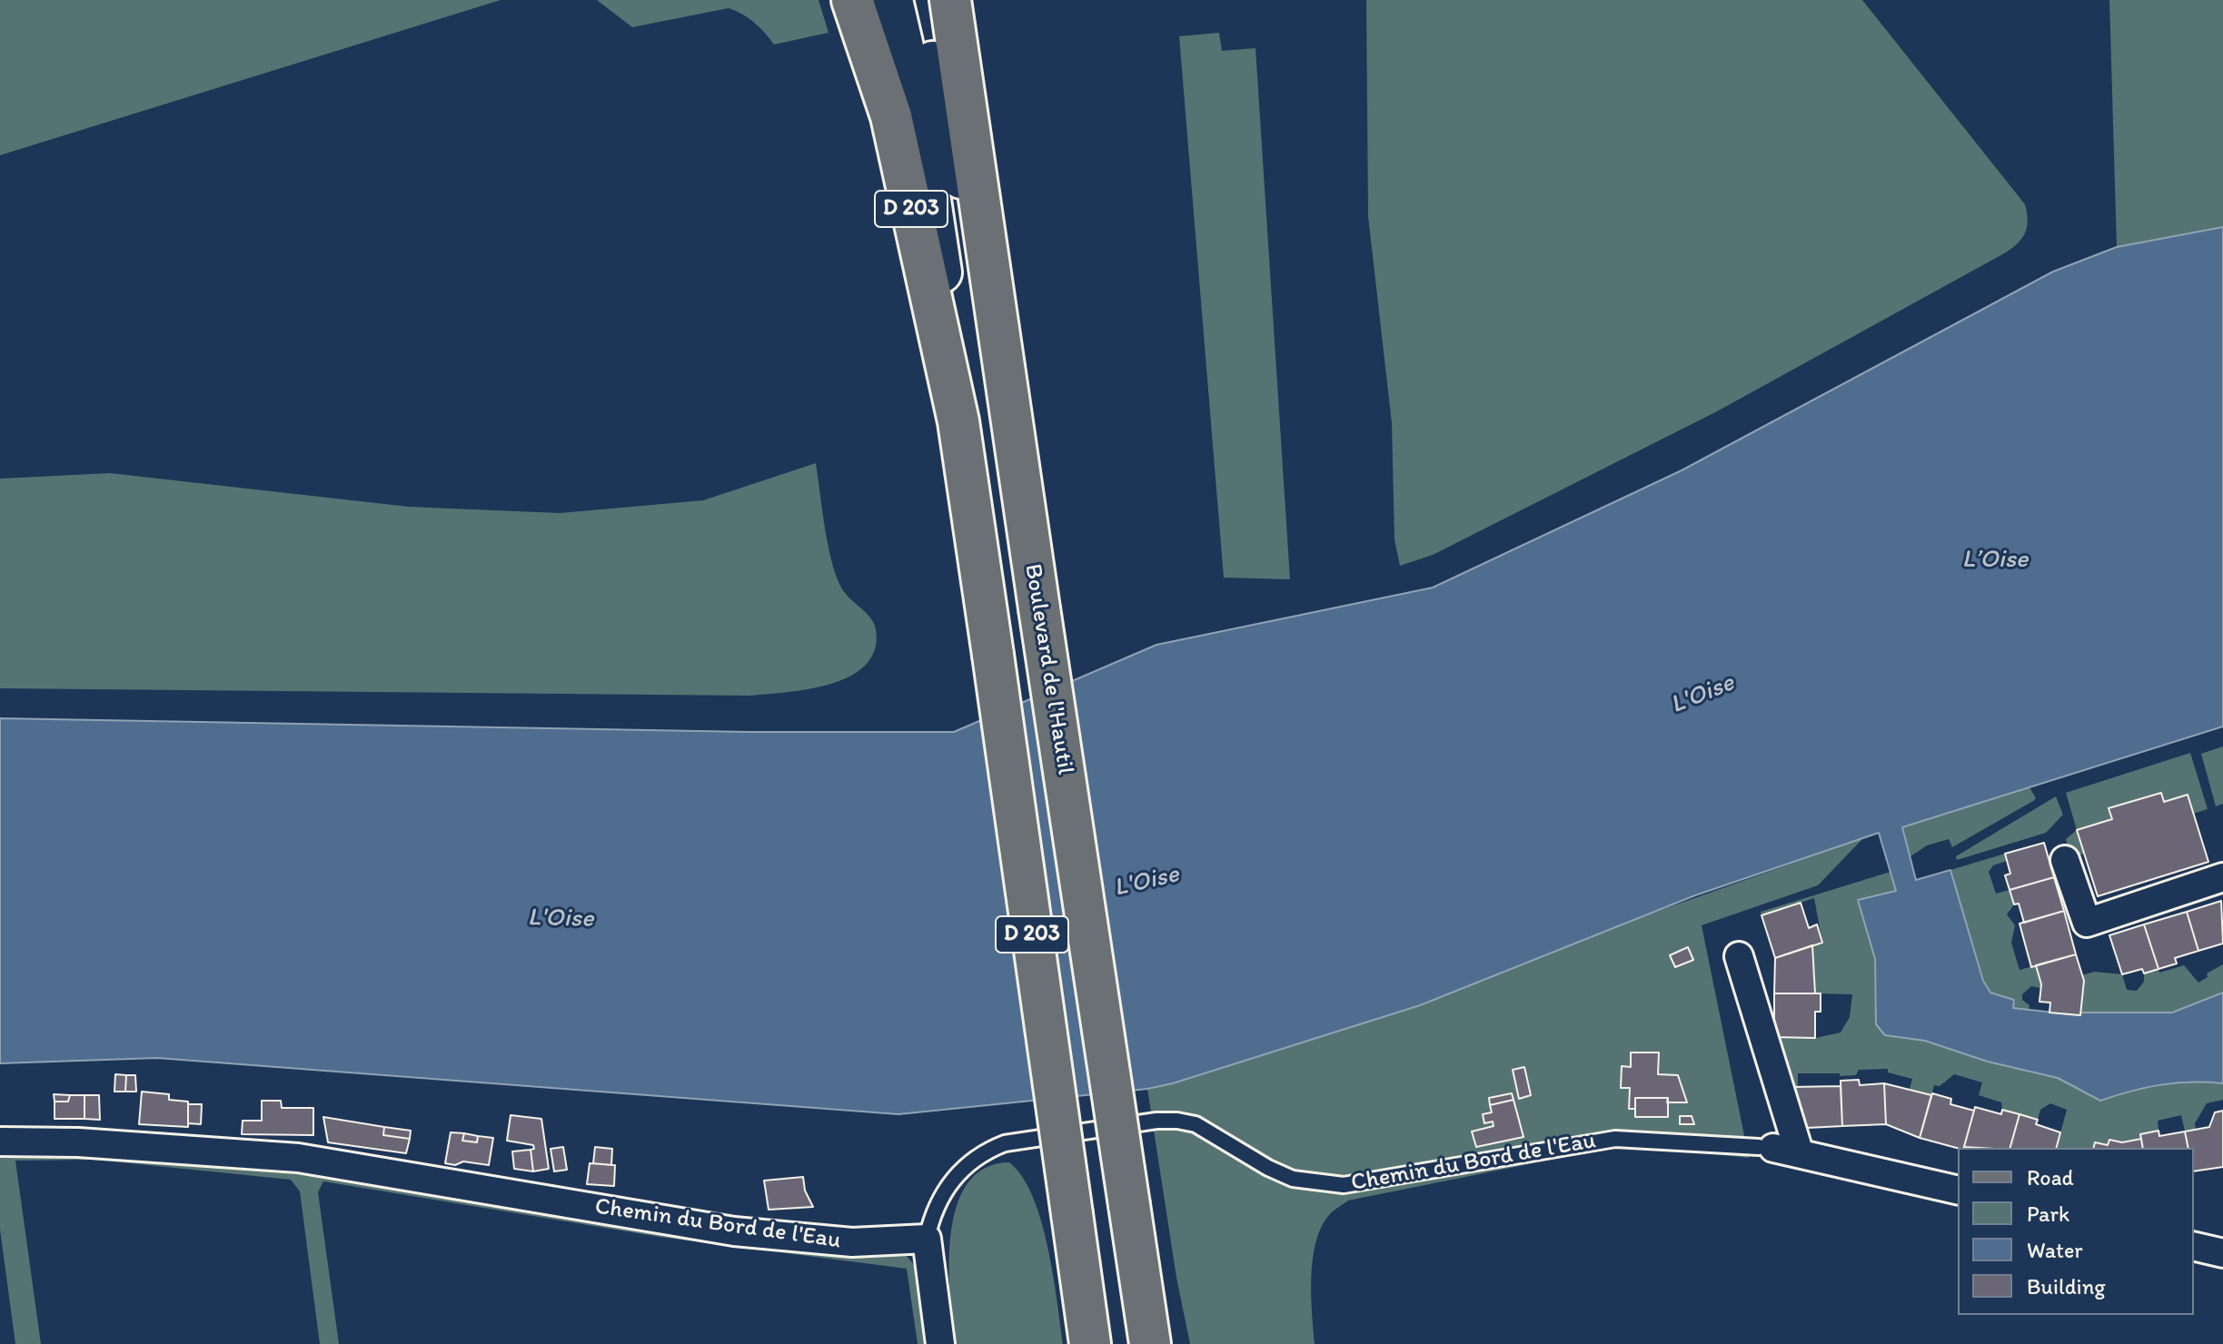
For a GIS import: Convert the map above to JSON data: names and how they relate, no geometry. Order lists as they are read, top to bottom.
{
  "streets": {
    "main road": ["D 203", "Boulevard de l'Hautil"],
    "street": ["Chemin du Bord de l'Eau"]
  },
  "crossings": [
    ["D 203", "Boulevard de l'Hautil"]
  ],
  "water": ["L’Oise", "L'Oise"],
  "legend": [
    "Road",
    "Park",
    "Water",
    "Building"
  ]
}
